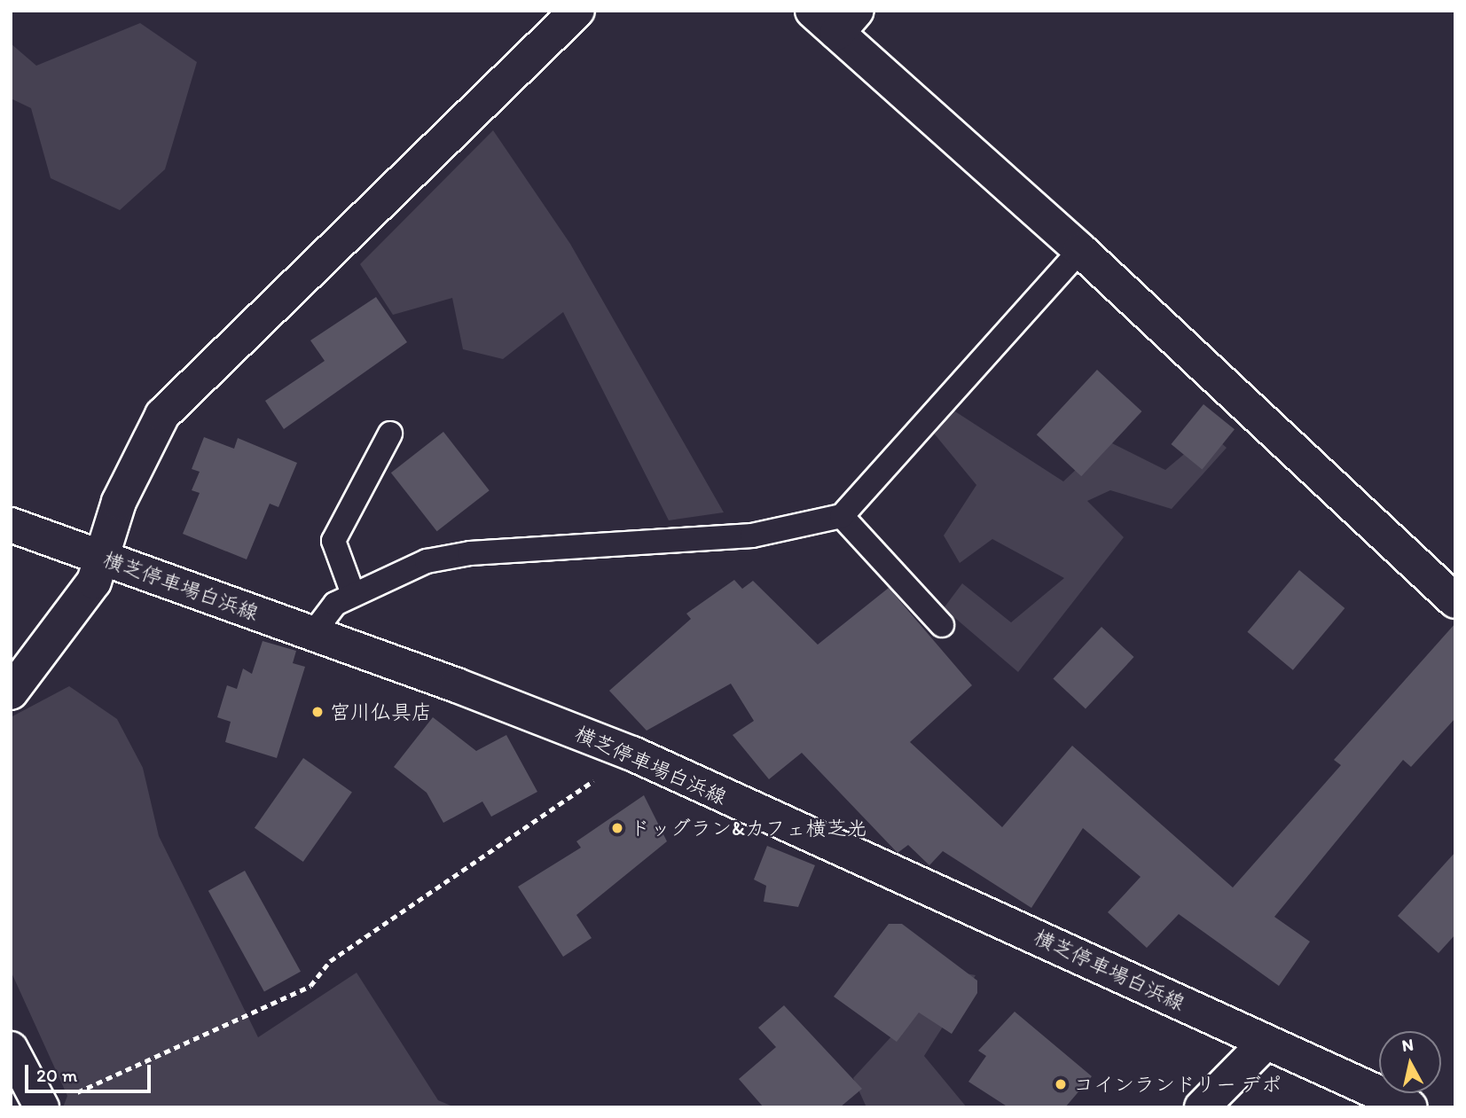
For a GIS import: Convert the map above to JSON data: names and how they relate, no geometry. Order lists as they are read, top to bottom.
{
  "streets": {
    "street": ["横芝停車場白浜線"]
  },
  "places": ["宮川仏具店", "ドッグラン&カフェ横芝光", "コインランドリー デポ"],
  "scale_bar": "20 m",
  "north": "top"
}
